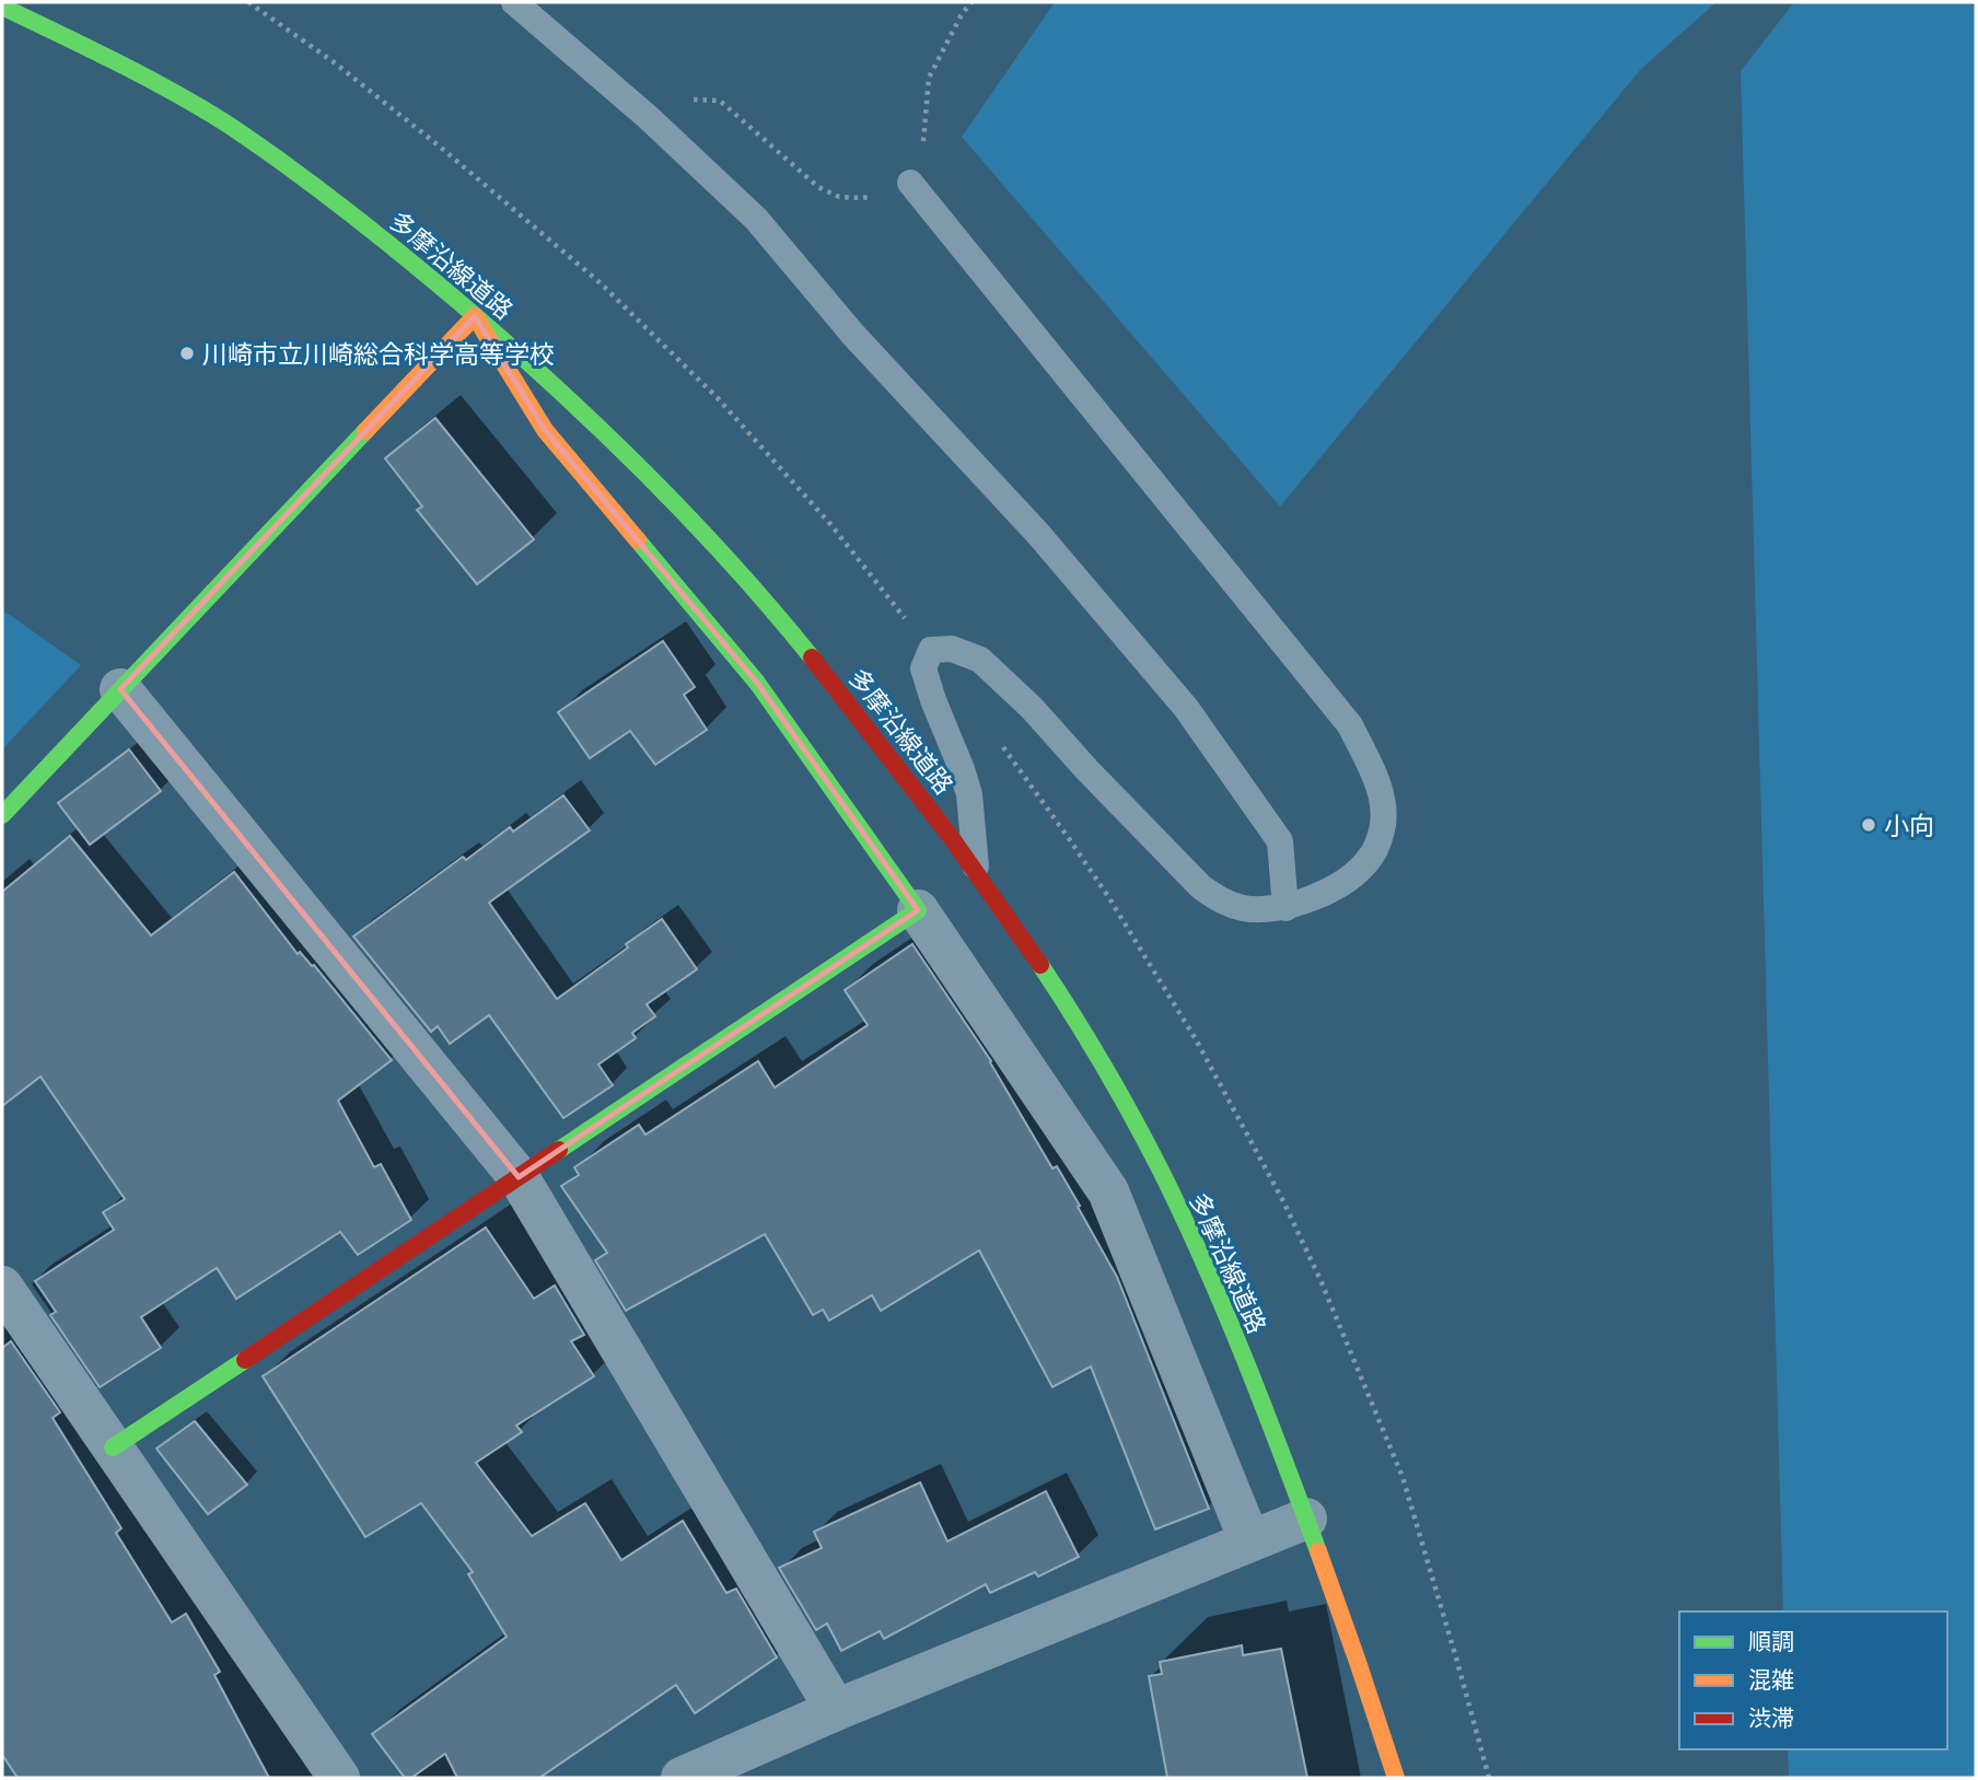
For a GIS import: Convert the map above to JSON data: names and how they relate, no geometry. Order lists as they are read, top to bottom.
{
  "streets": {
    "street": ["多摩沿線道路"]
  },
  "places": ["川崎市立川崎総合科学高等学校", "小向"],
  "legend": ["順調", "混雑", "渋滞"]
}
